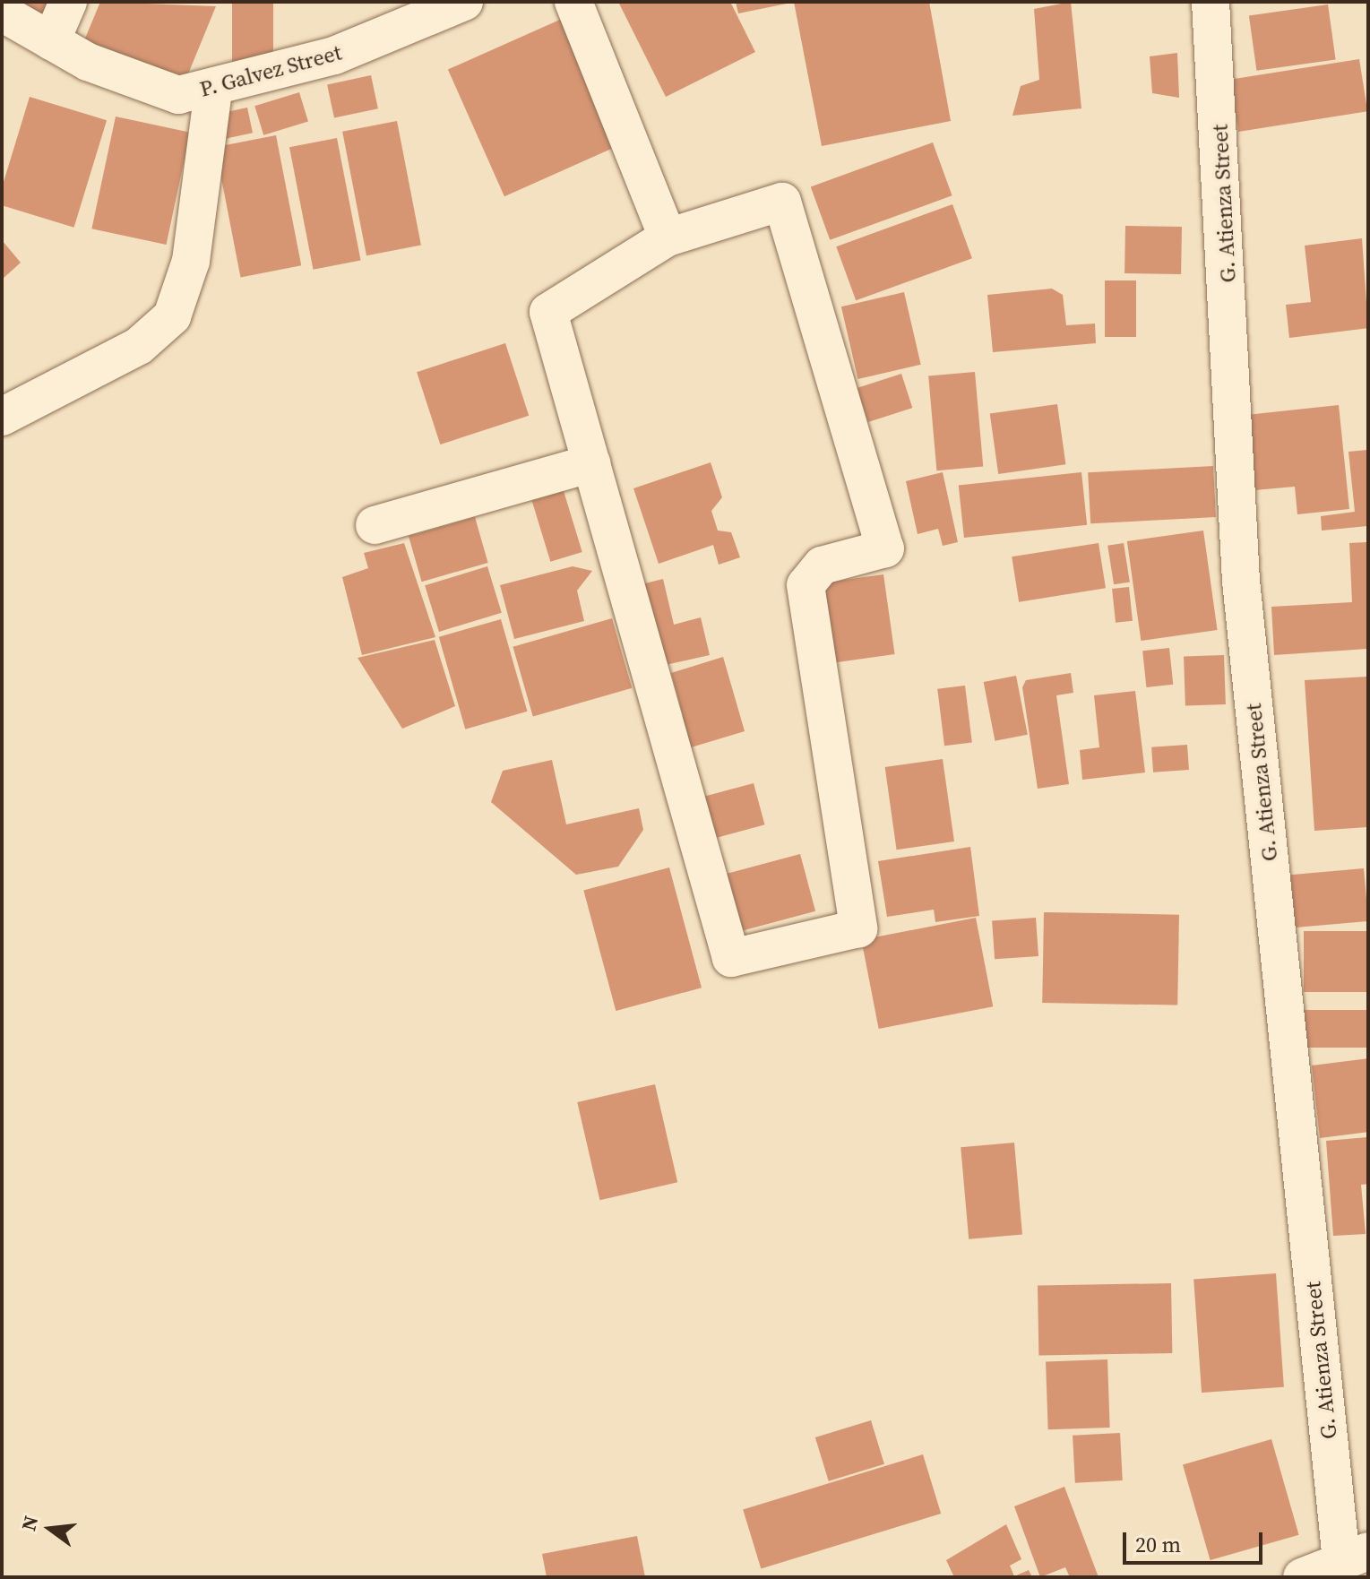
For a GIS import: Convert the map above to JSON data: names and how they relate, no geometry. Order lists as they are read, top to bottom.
{
  "streets": {
    "street": ["P. Galvez Street", "G. Atienza Street"]
  },
  "scale_bar": "20 m",
  "north": "left"
}
